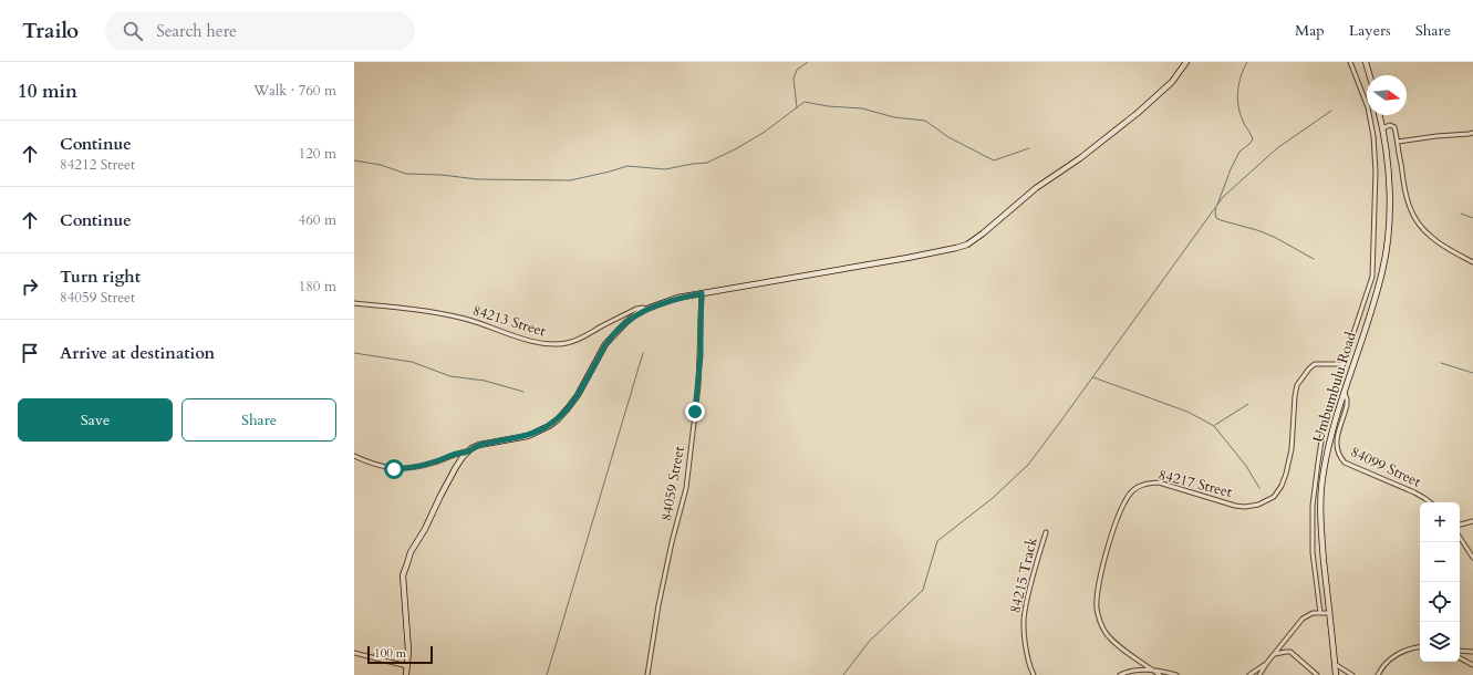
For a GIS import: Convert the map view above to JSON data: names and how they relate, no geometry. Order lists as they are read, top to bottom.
{
  "streets": {
    "street": [
      "84213 Street",
      "Umbumbulu Road",
      "84099 Street",
      "84059 Street",
      "84217 Street",
      "84215 Track"
    ]
  },
  "crossings": [
    ["Umbumbulu Road", "84099 Street"]
  ],
  "scale_bar": "100 m",
  "north": "right",
  "page": {
    "header": "Trailo",
    "search": "Search here",
    "nav": ["Map", "Layers", "Share"],
    "heading": ["10 min", "Walk · 760 m"],
    "list": [
      ["Continue", "84212 Street", "120 m"],
      ["Continue", "460 m"],
      ["Turn right", "84059 Street", "180 m"],
      "Arrive at destination"
    ],
    "buttons": ["Save", "Share"],
    "map_buttons": ["+", "−"],
    "scale": "100 m"
  }
}
